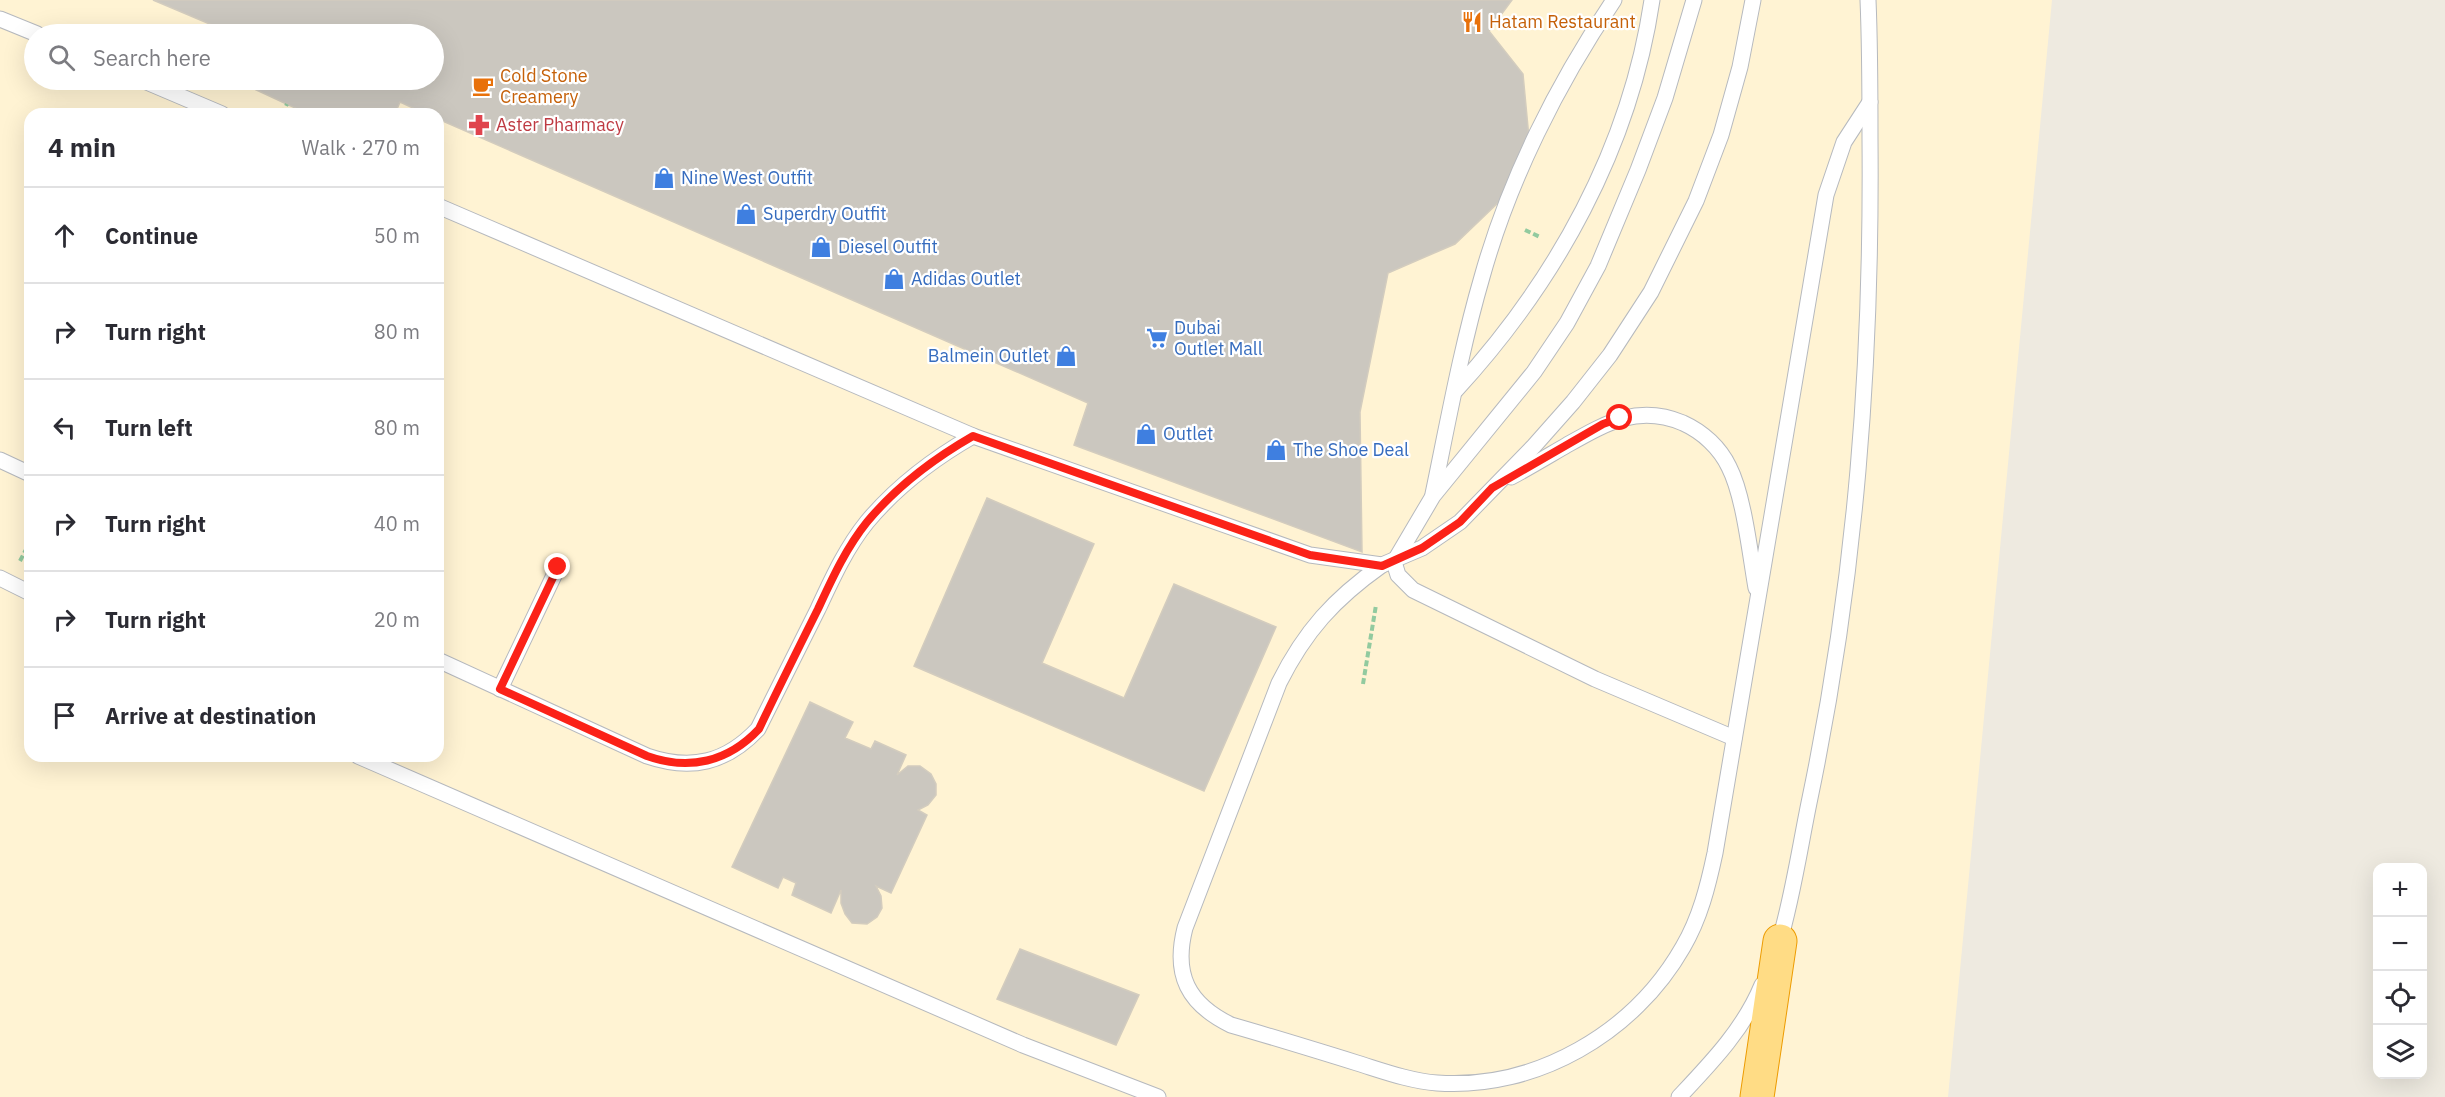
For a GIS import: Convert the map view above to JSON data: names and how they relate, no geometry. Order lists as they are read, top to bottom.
{
  "places": {
    "restaurant": ["Hatam Restaurant"],
    "cafe": ["Cold Stone Creamery"],
    "pharmacy": ["Aster Pharmacy"],
    "shop": [
      "Nine West Outfit",
      "Superdry Outfit",
      "Diesel Outfit",
      "Adidas Outlet",
      "Balmein Outlet",
      "Outlet",
      "The Shoe Deal"
    ],
    "supermarket": ["Dubai Outlet Mall"]
  },
  "page": {
    "search": "Search here",
    "heading": ["4 min", "Walk · 270 m"],
    "list": [
      ["Continue", "50 m"],
      ["Turn right", "80 m"],
      ["Turn left", "80 m"],
      ["Turn right", "40 m"],
      ["Turn right", "20 m"],
      "Arrive at destination"
    ],
    "map_buttons": ["+", "−"]
  }
}
